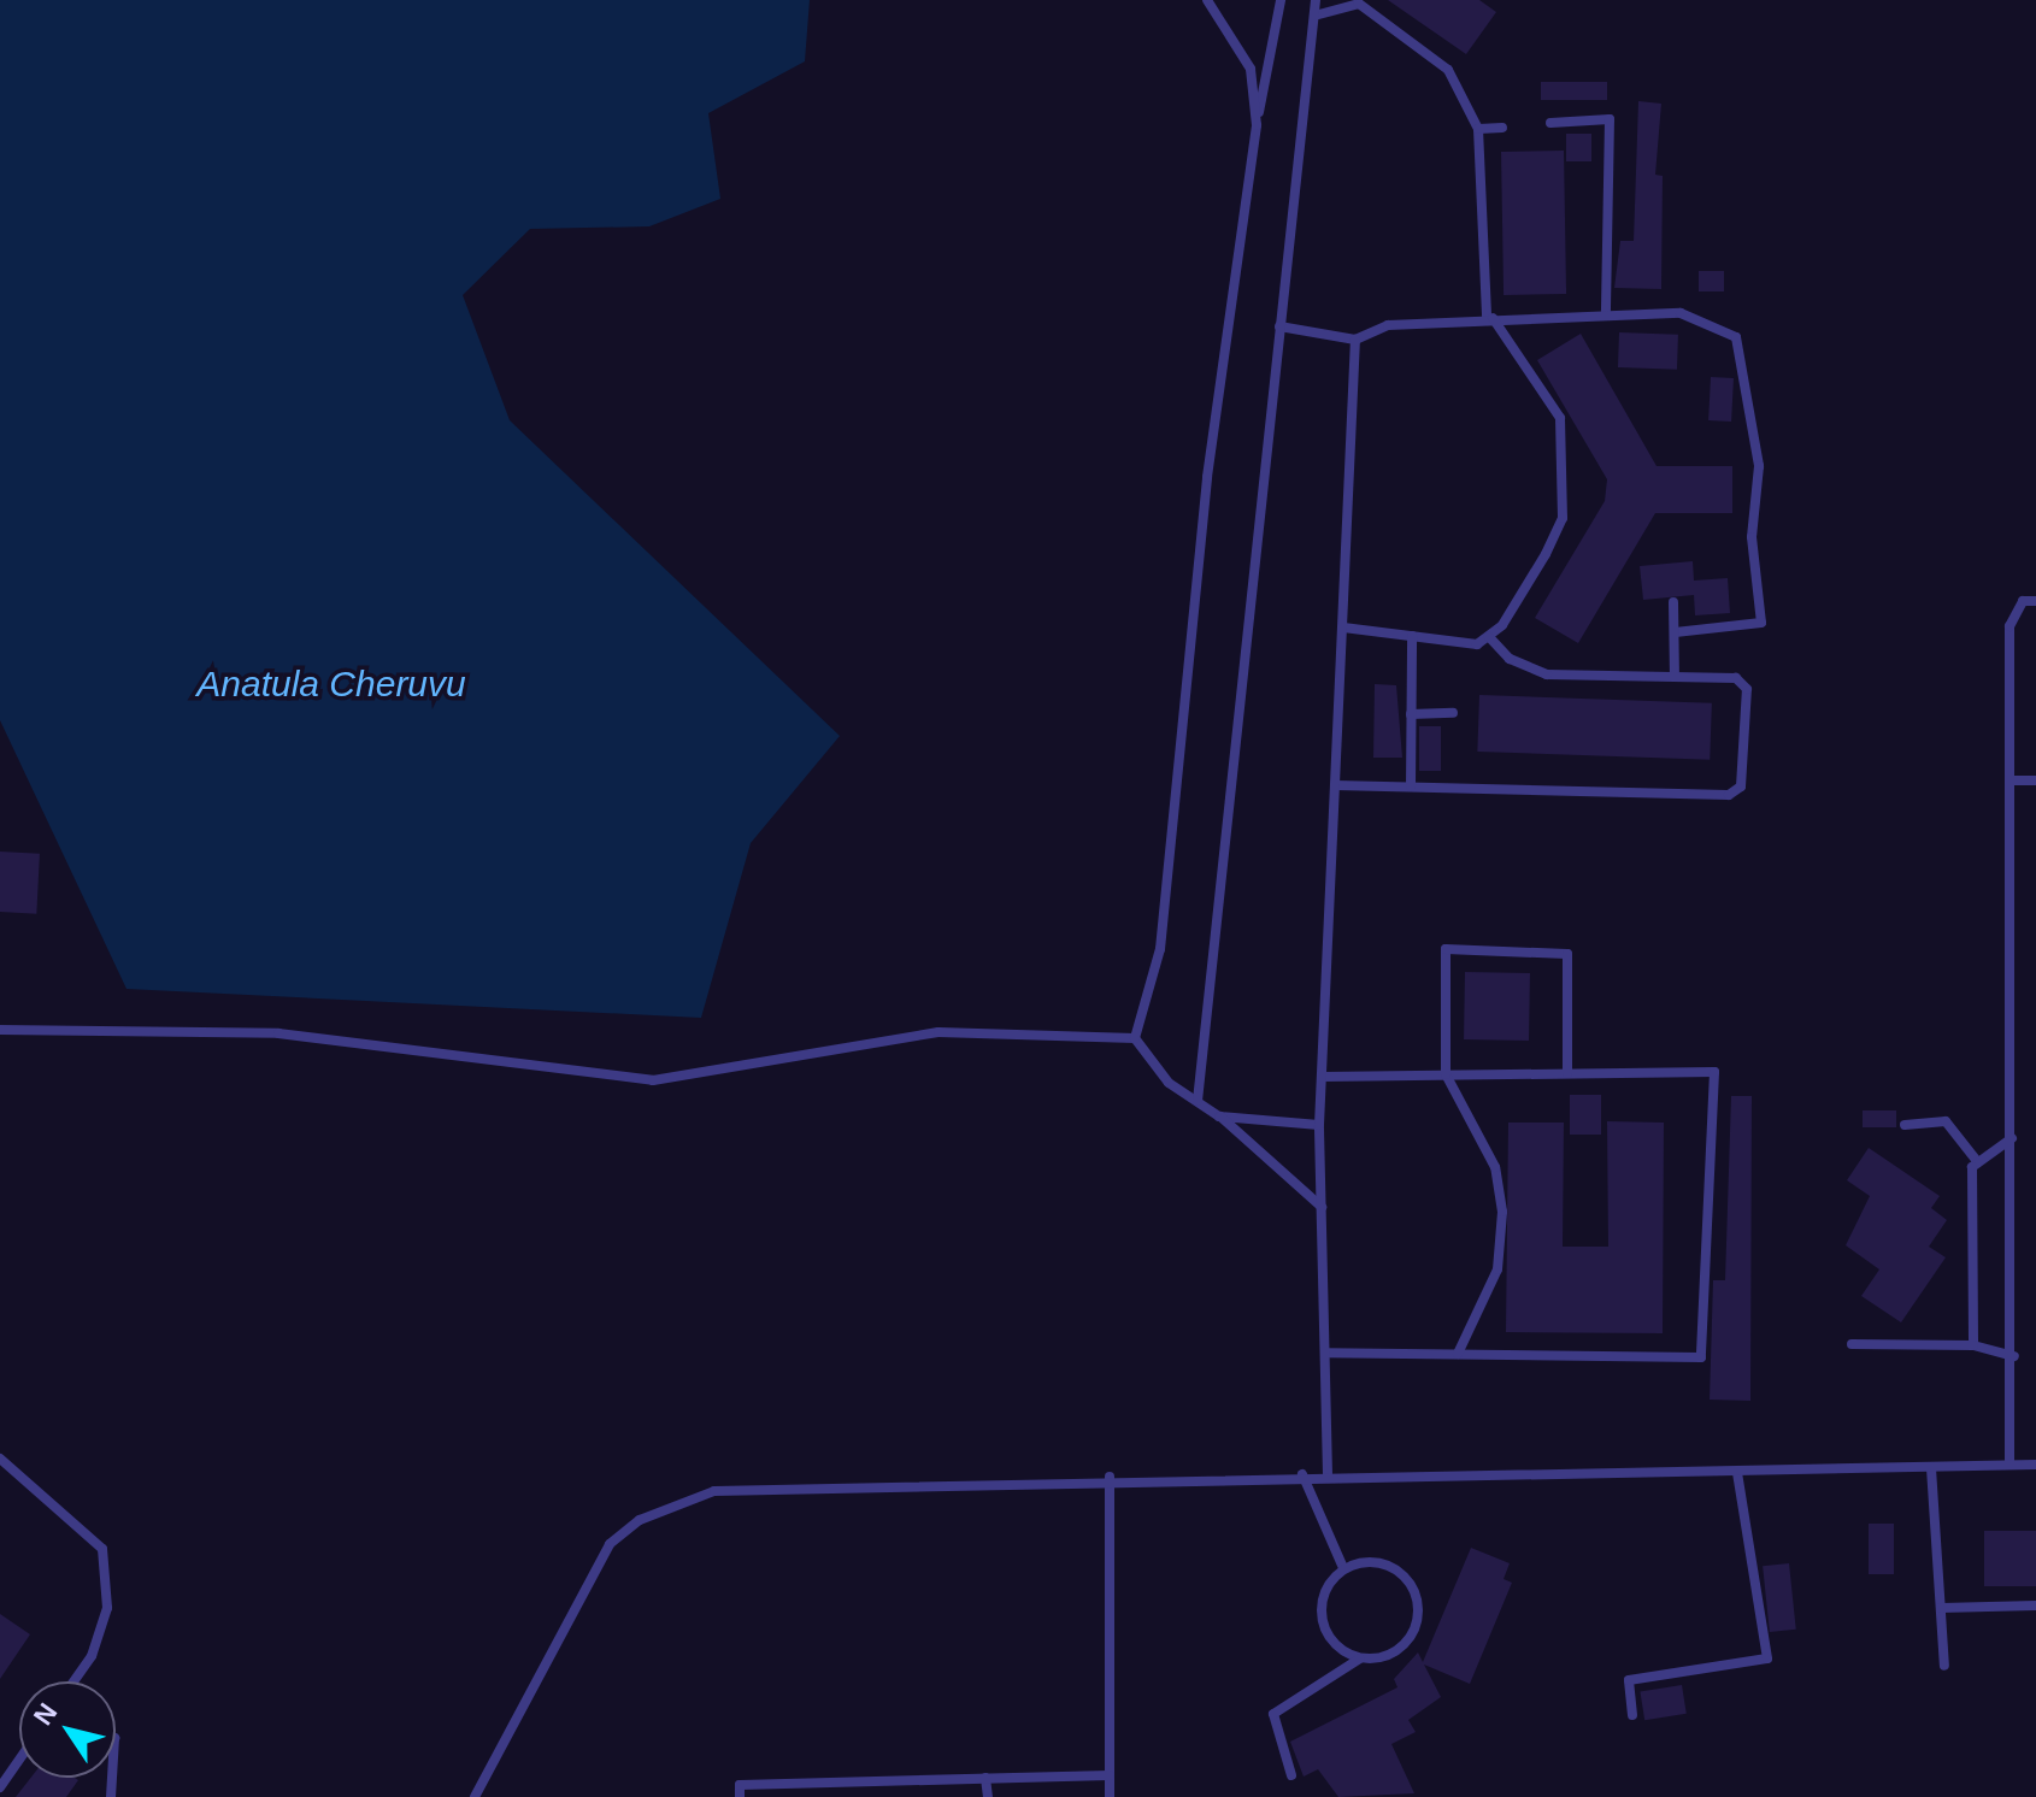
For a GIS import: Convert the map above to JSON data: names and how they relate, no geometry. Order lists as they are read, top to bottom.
{
  "water": ["Anatula Cheruvu"],
  "north": "top left"
}
